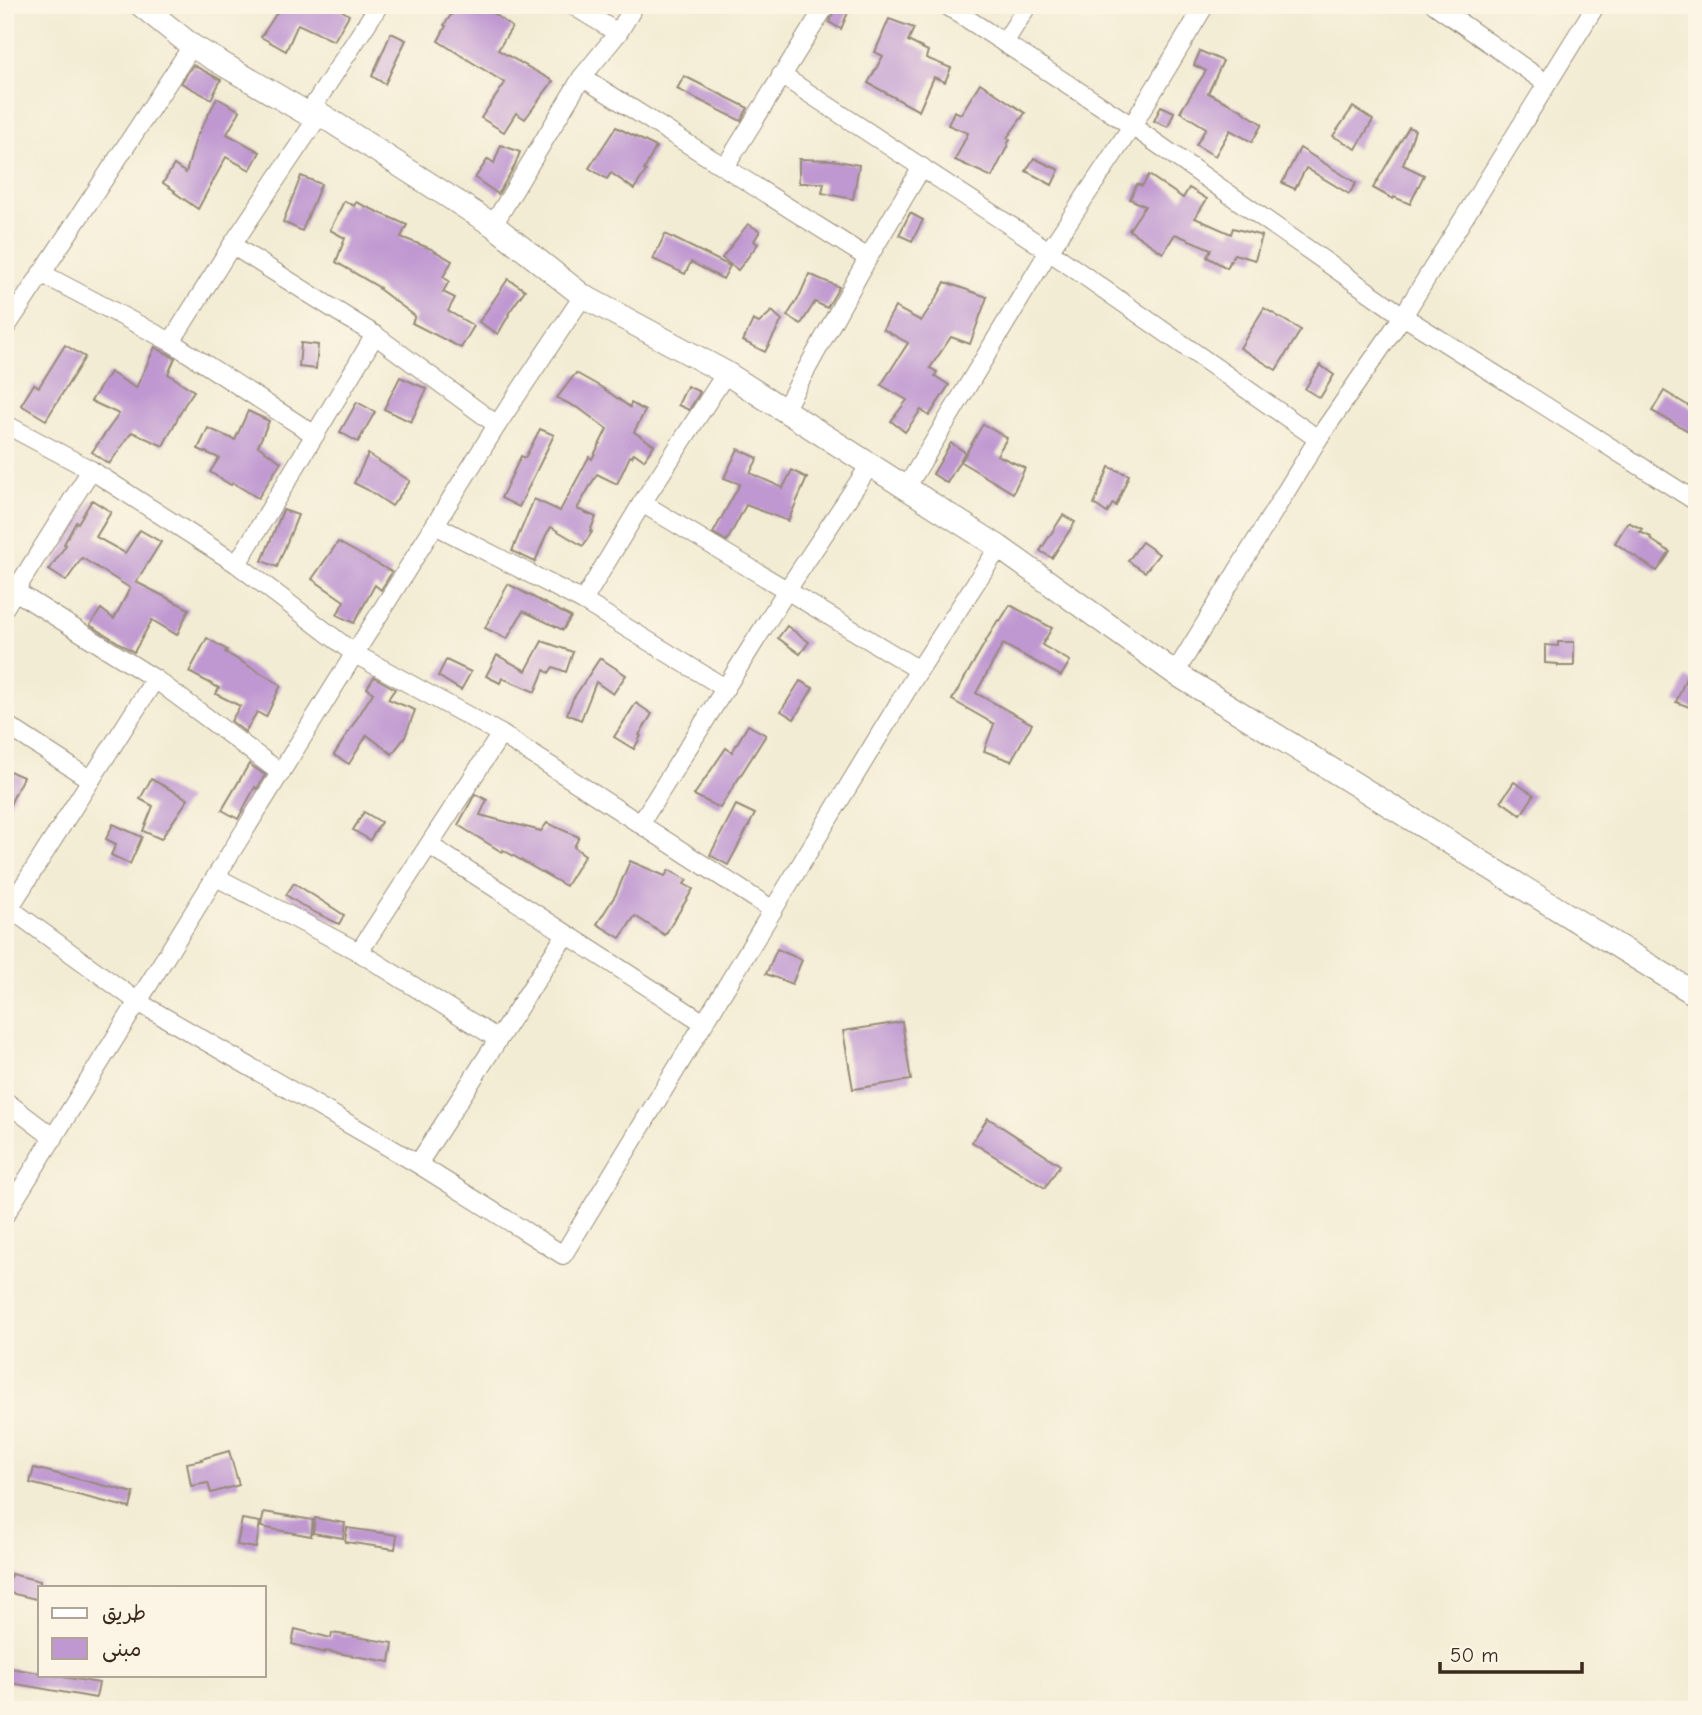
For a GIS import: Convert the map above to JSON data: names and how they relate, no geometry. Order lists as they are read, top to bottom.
{
  "legend": ["طريق", "مبنى"],
  "scale_bar": "50 m"
}
